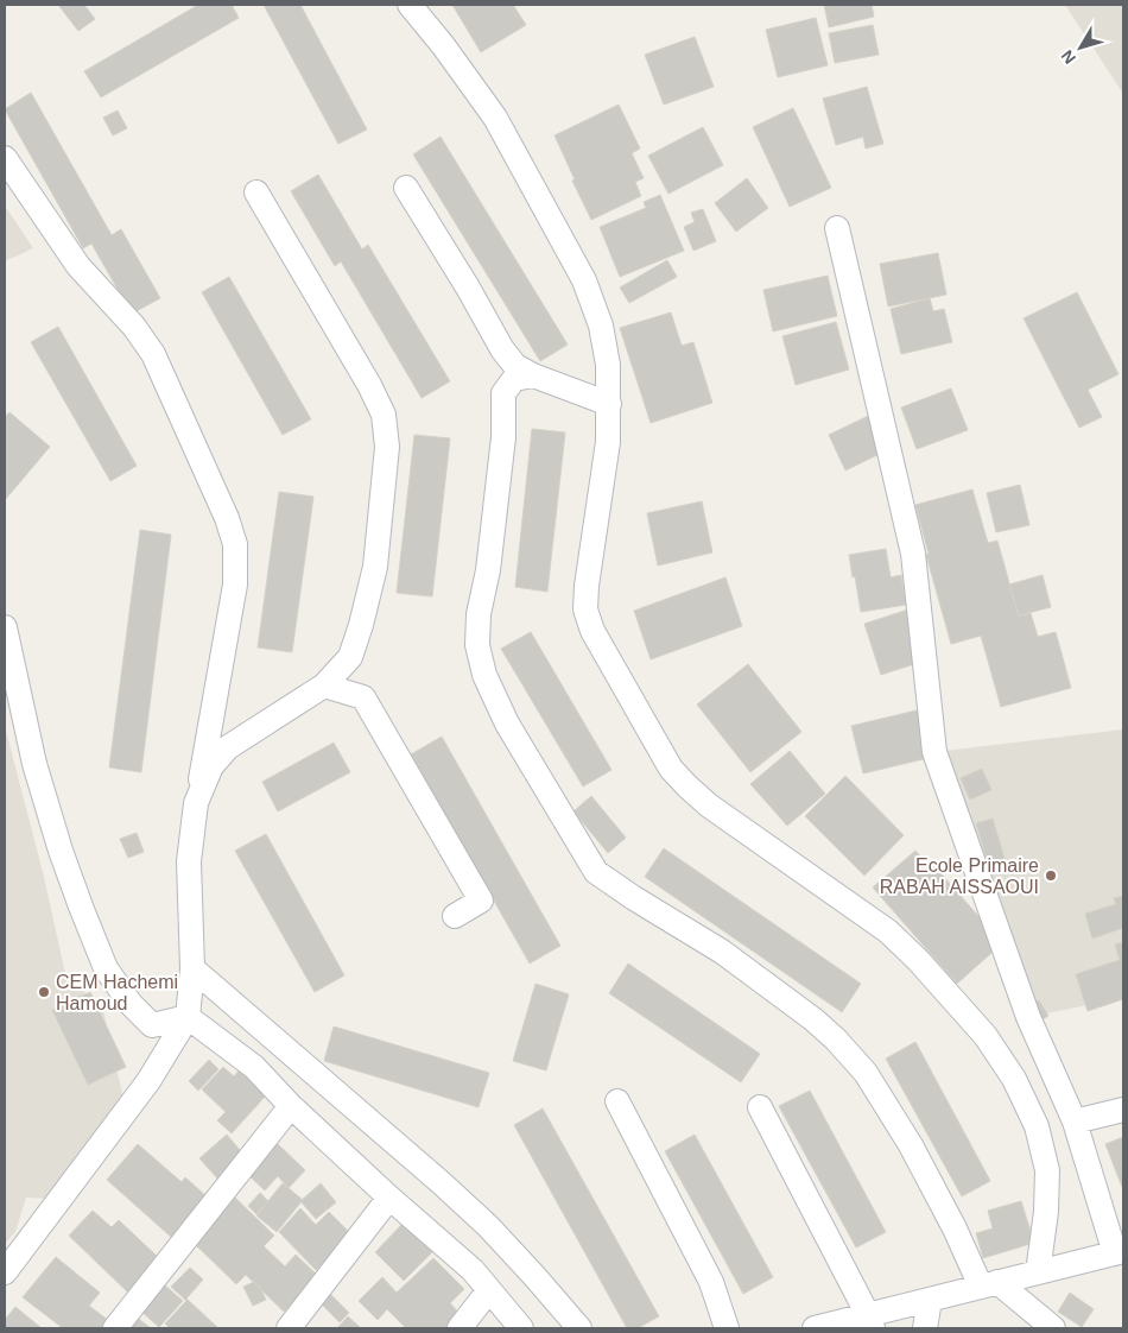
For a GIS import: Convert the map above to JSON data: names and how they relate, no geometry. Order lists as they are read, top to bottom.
{
  "places": ["Ecole Primaire RABAH AISSAOUI", "CEM Hachemi Hamoud"],
  "north": "bottom left"
}
